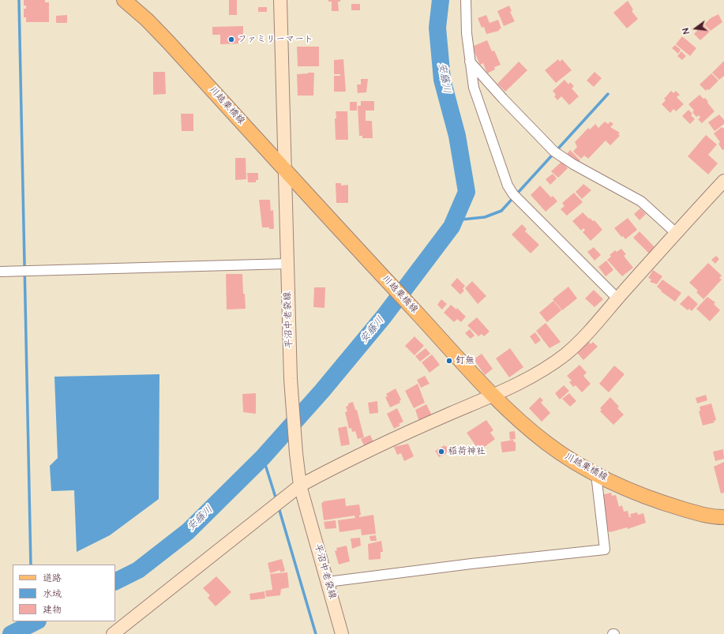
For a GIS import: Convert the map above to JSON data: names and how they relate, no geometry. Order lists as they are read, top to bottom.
{
  "streets": {
    "main road": ["川越栗橋線"],
    "street": ["平沼中老袋線"]
  },
  "crossings": [
    ["川越栗橋線", "平沼中老袋線"]
  ],
  "water": ["安藤川"],
  "places": ["ファミリーマート", "釘無", "稲荷神社"],
  "legend": ["道路", "水域", "建物"],
  "north": "left"
}
